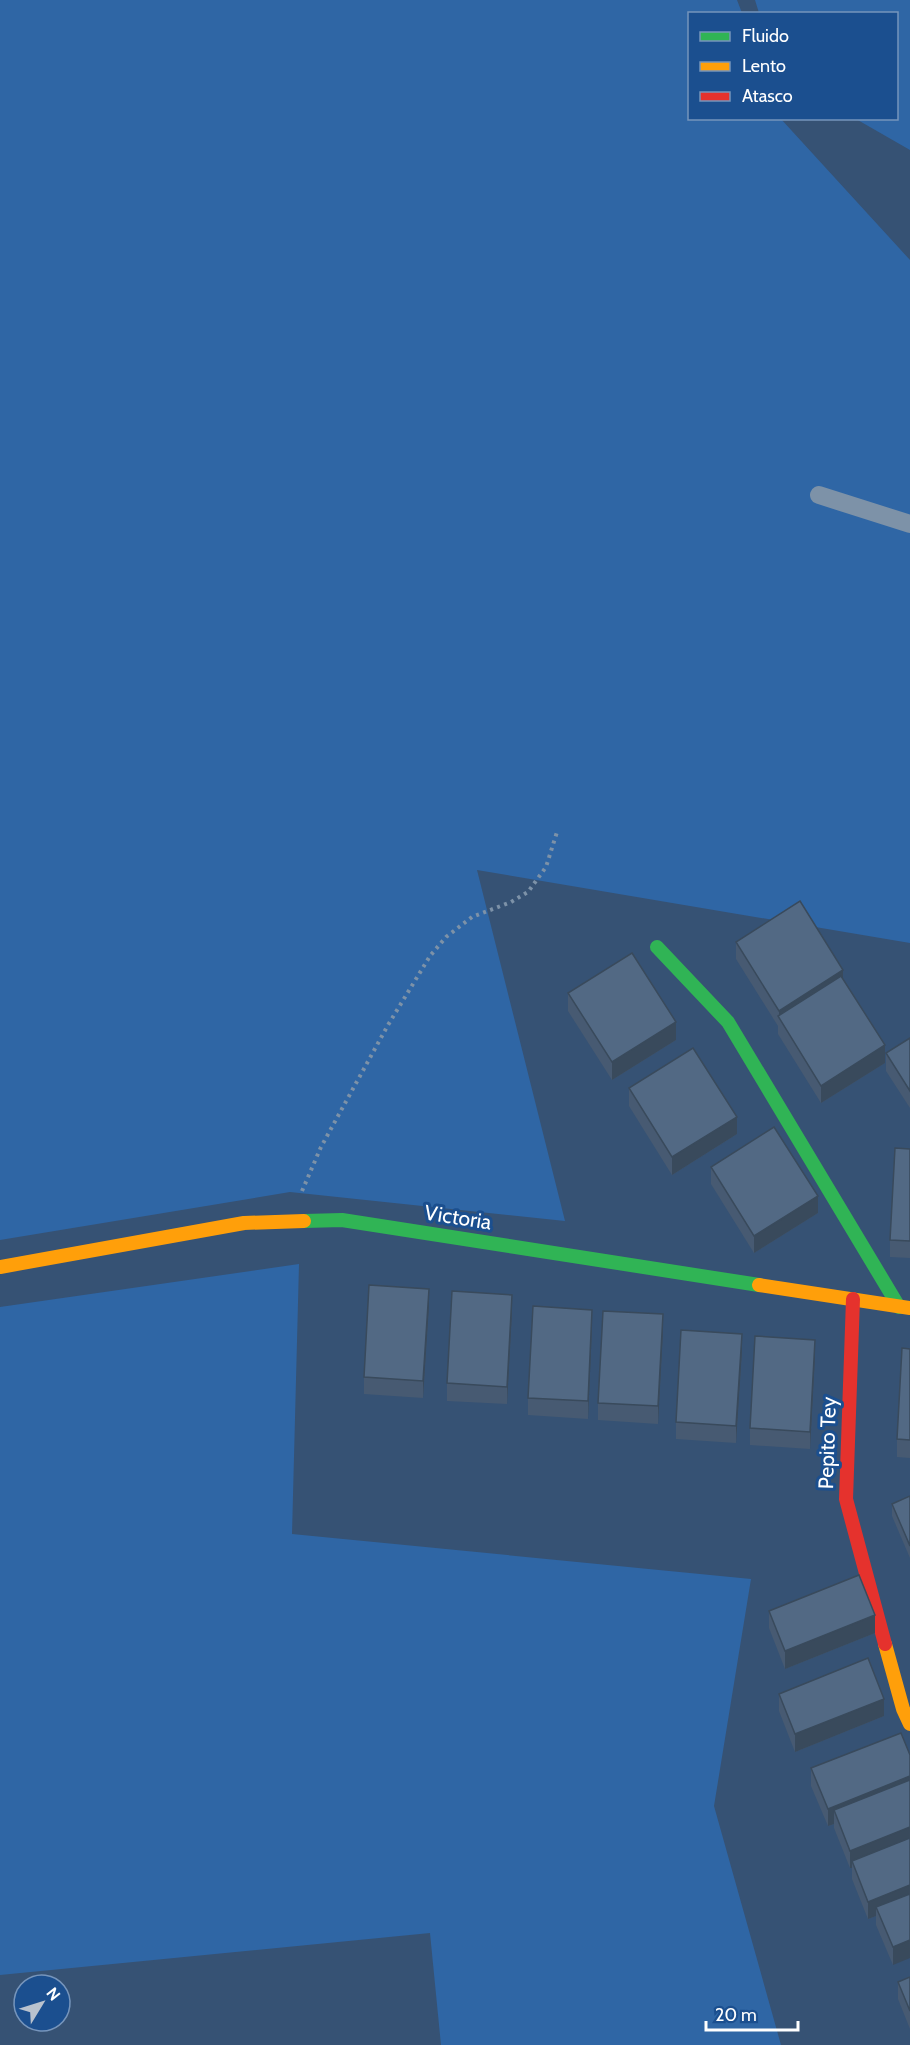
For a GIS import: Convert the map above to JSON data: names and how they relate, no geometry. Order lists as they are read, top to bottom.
{
  "streets": {
    "main road": ["Victoria", "Pepito Tey"]
  },
  "crossings": [
    ["Victoria", "Pepito Tey"]
  ],
  "legend": ["Fluido", "Lento", "Atasco"],
  "scale_bar": "20 m",
  "north": "top right"
}
